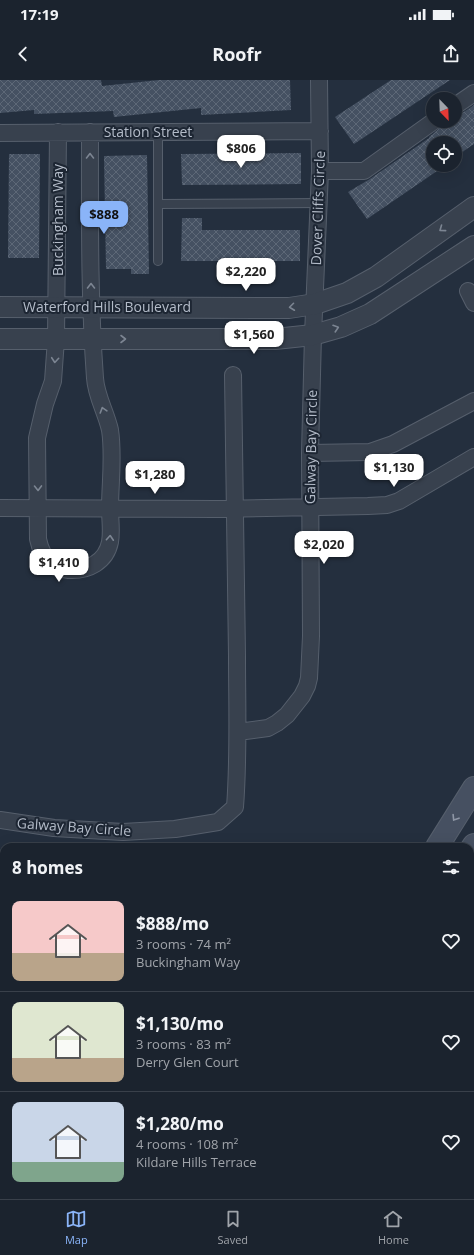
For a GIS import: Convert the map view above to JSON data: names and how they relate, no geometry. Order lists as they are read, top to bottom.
{
  "streets": {
    "street": [
      "Station Street",
      "Dover Cliffs Circle",
      "Buckingham Way",
      "Waterford Hills Boulevard",
      "Galway Bay Circle"
    ]
  },
  "crossings": [
    ["Station Street", "Dover Cliffs Circle"],
    ["Station Street", "Buckingham Way"],
    ["Dover Cliffs Circle", "Waterford Hills Boulevard"],
    ["Dover Cliffs Circle", "Galway Bay Circle"],
    ["Buckingham Way", "Waterford Hills Boulevard"]
  ],
  "north": "bottom right",
  "page": {
    "status": "17:19",
    "header": "Roofr",
    "price": [
      "$806",
      "$888",
      "$2,220",
      "$1,560",
      "$1,130",
      "$1,280",
      "$2,020",
      "$1,410"
    ],
    "heading": "8 homes",
    "list": [
      {
        "name": "$888/mo",
        "note": "3 rooms · 74 m² · Buckingham Way"
      },
      {
        "name": "$1,130/mo",
        "note": "3 rooms · 83 m² · Derry Glen Court"
      },
      {
        "name": "$1,280/mo",
        "note": "4 rooms · 108 m² · Kildare Hills Terrace"
      }
    ],
    "tabs": ["Map", "Saved", "Home"]
  }
}
